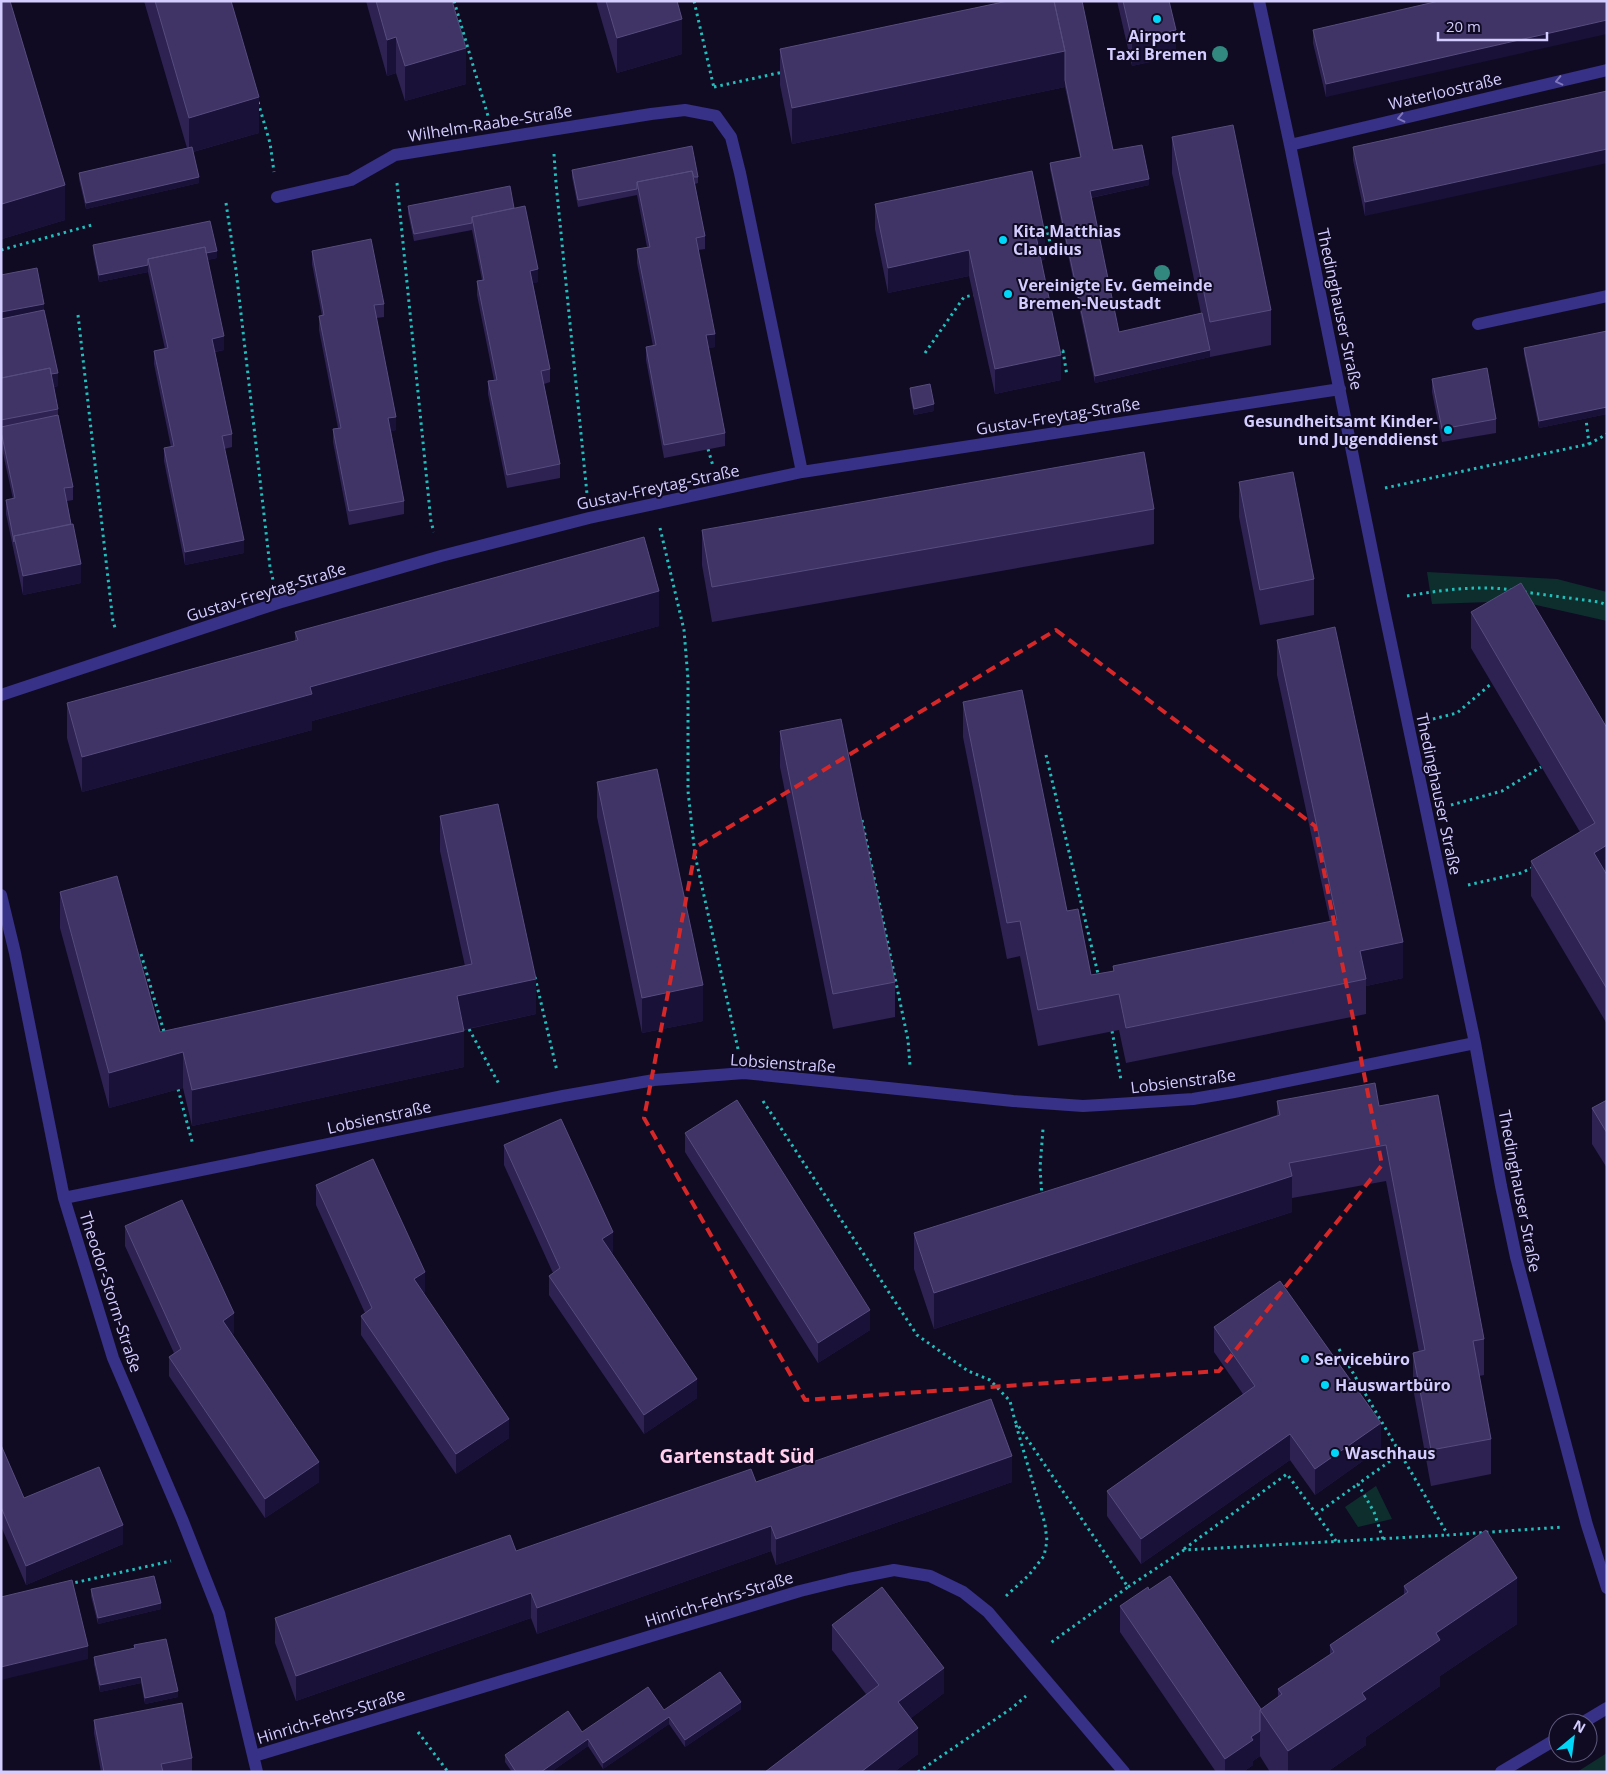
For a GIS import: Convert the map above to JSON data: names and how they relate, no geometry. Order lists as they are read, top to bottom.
{
  "streets": {
    "street": [
      "Waterloostraße",
      "Wilhelm-Raabe-Straße",
      "Thedinghauser Straße",
      "Gustav-Freytag-Straße",
      "Lobsienstraße",
      "Theodor-Storm-Straße",
      "Hinrich-Fehrs-Straße"
    ]
  },
  "crossings": [
    ["Waterloostraße", "Thedinghauser Straße"],
    ["Thedinghauser Straße", "Gustav-Freytag-Straße"],
    ["Thedinghauser Straße", "Lobsienstraße"],
    ["Lobsienstraße", "Theodor-Storm-Straße"],
    ["Theodor-Storm-Straße", "Hinrich-Fehrs-Straße"]
  ],
  "one_way": ["Waterloostraße"],
  "districts": ["Gartenstadt Süd"],
  "places": [
    "Airport Taxi Bremen",
    "Kita Matthias Claudius",
    "Vereinigte Ev. Gemeinde Bremen-Neustadt",
    "Gesundheitsamt Kinder- und Jugenddienst",
    "Servicebüro",
    "Hauswartbüro",
    "Waschhaus"
  ],
  "scale_bar": "20 m",
  "north": "top right"
}
